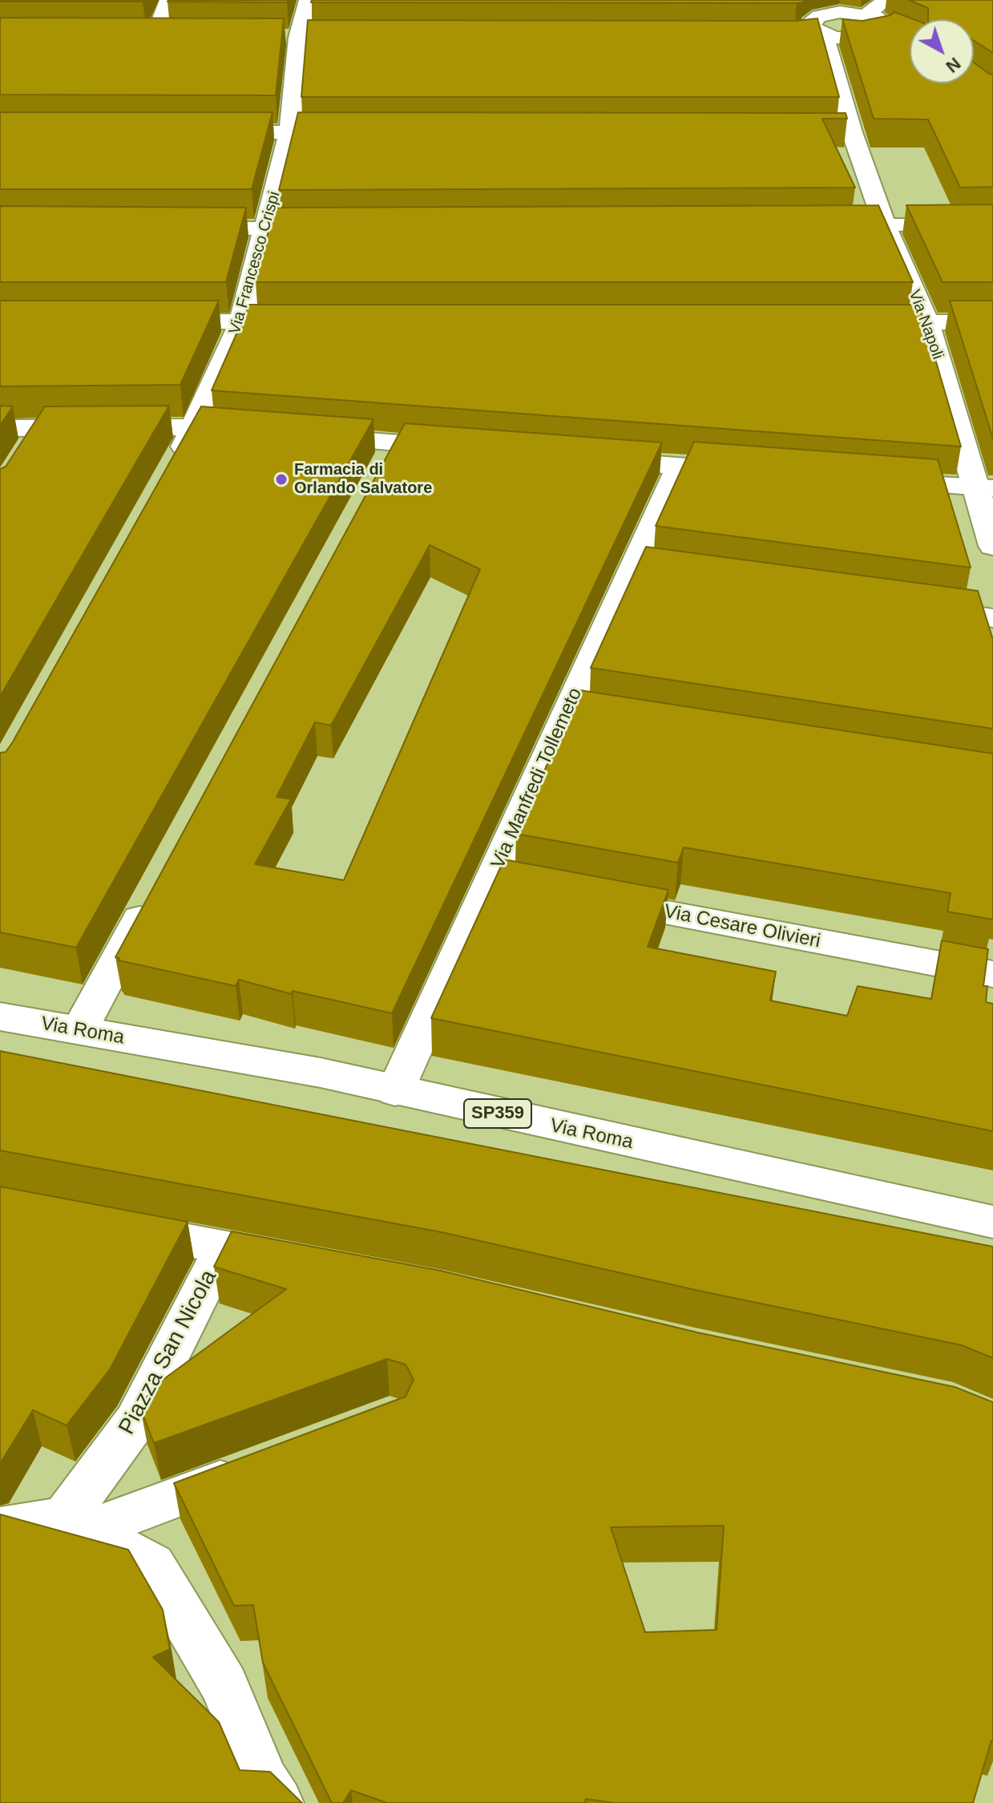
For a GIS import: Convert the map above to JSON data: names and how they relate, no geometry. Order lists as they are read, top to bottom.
{
  "streets": {
    "street": [
      "Via Francesco Crispi",
      "Via Napoli",
      "Via Manfredi Tollemeto",
      "Via Cesare Olivieri",
      "Via Roma",
      "SP359",
      "Piazza San Nicola"
    ]
  },
  "crossings": [
    ["Via Manfredi Tollemeto", "Via Roma"]
  ],
  "places": ["Farmacia di Orlando Salvatore"],
  "north": "bottom right"
}
